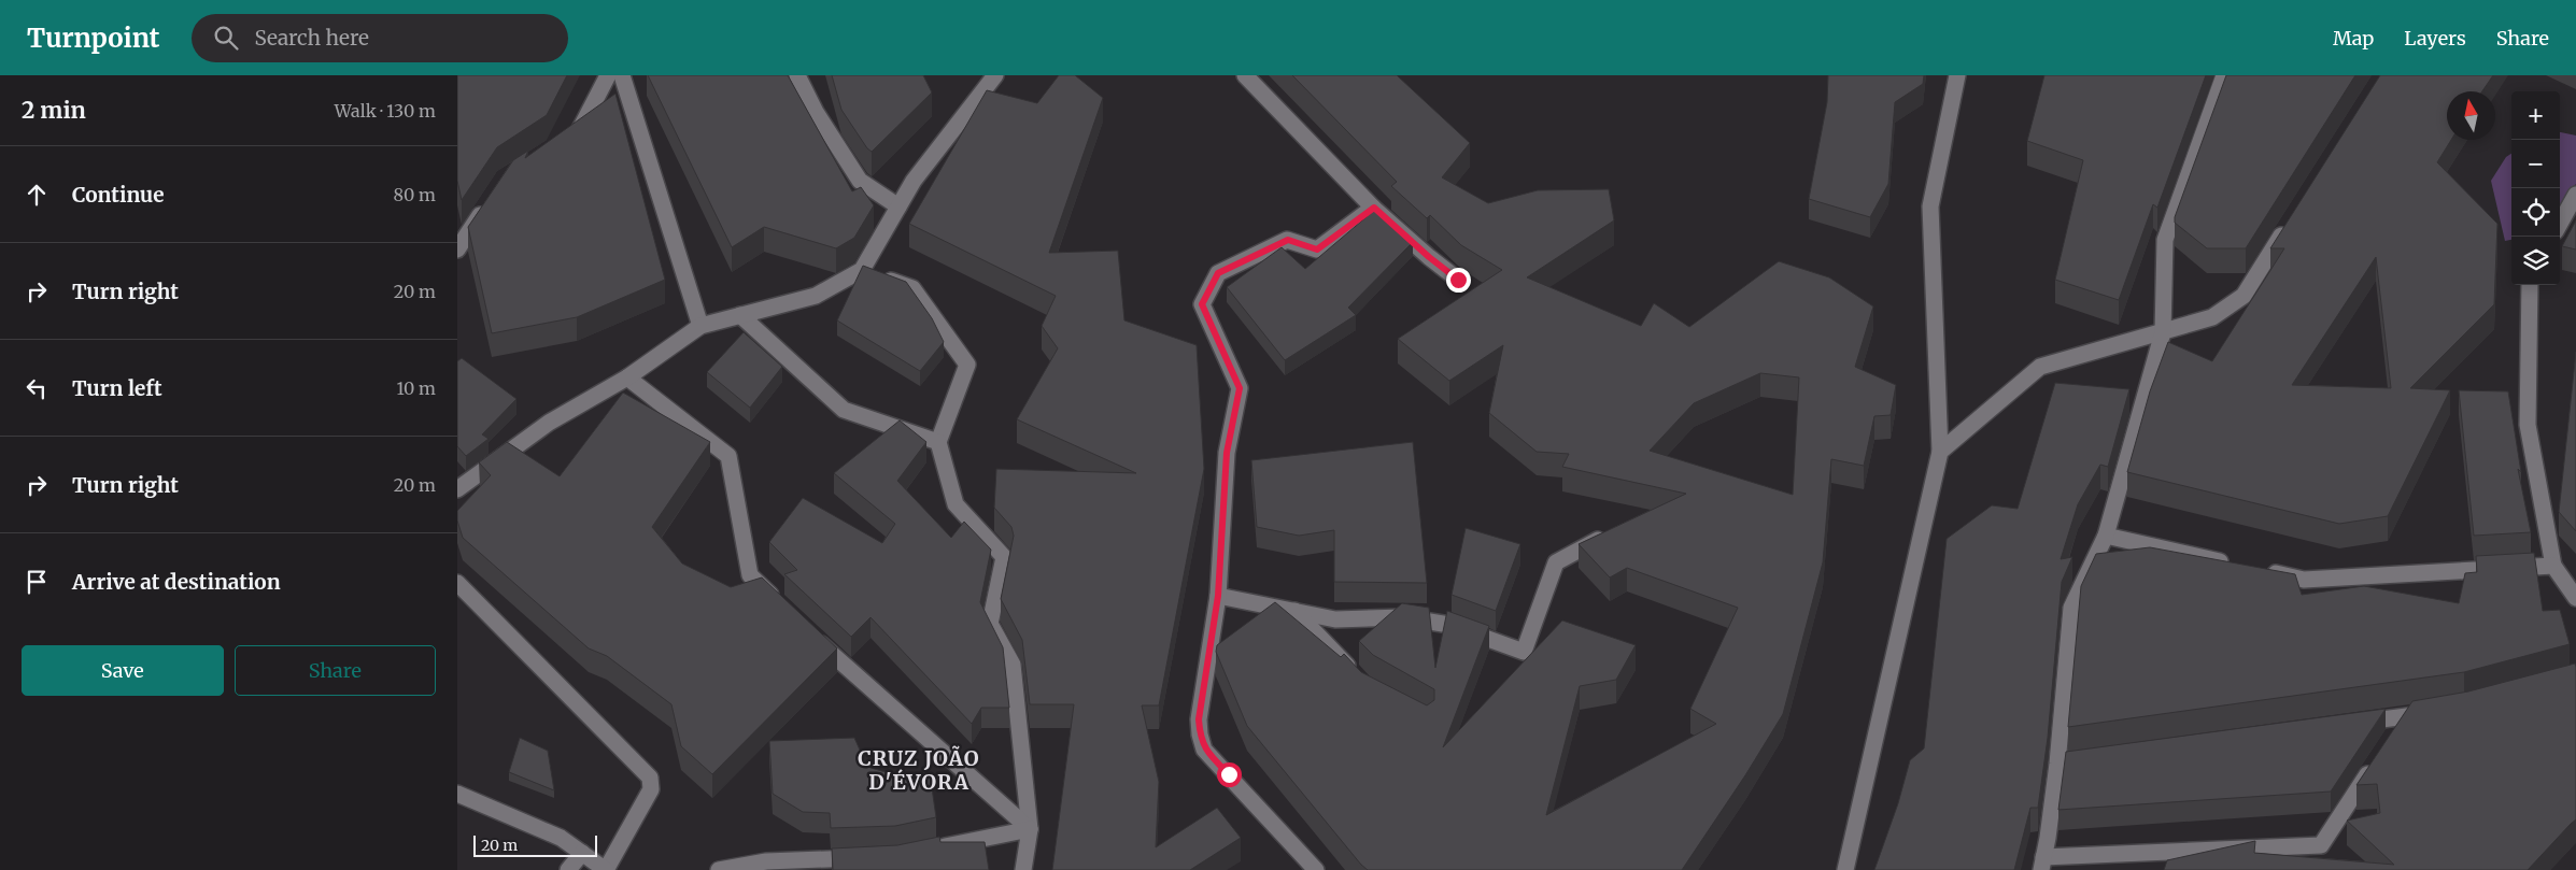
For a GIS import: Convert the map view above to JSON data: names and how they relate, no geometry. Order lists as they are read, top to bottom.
{
  "districts": ["CRUZ JOÃO D'ÉVORA"],
  "scale_bar": "20 m",
  "north": "top",
  "page": {
    "header": "Turnpoint",
    "search": "Search here",
    "nav": ["Map", "Layers", "Share"],
    "heading": ["2 min", "Walk · 130 m"],
    "map_buttons": ["+", "−"],
    "list": [
      ["Continue", "80 m"],
      ["Turn right", "20 m"],
      ["Turn left", "10 m"],
      ["Turn right", "20 m"],
      "Arrive at destination"
    ],
    "buttons": ["Save", "Share"],
    "scale": "20 m"
  }
}
